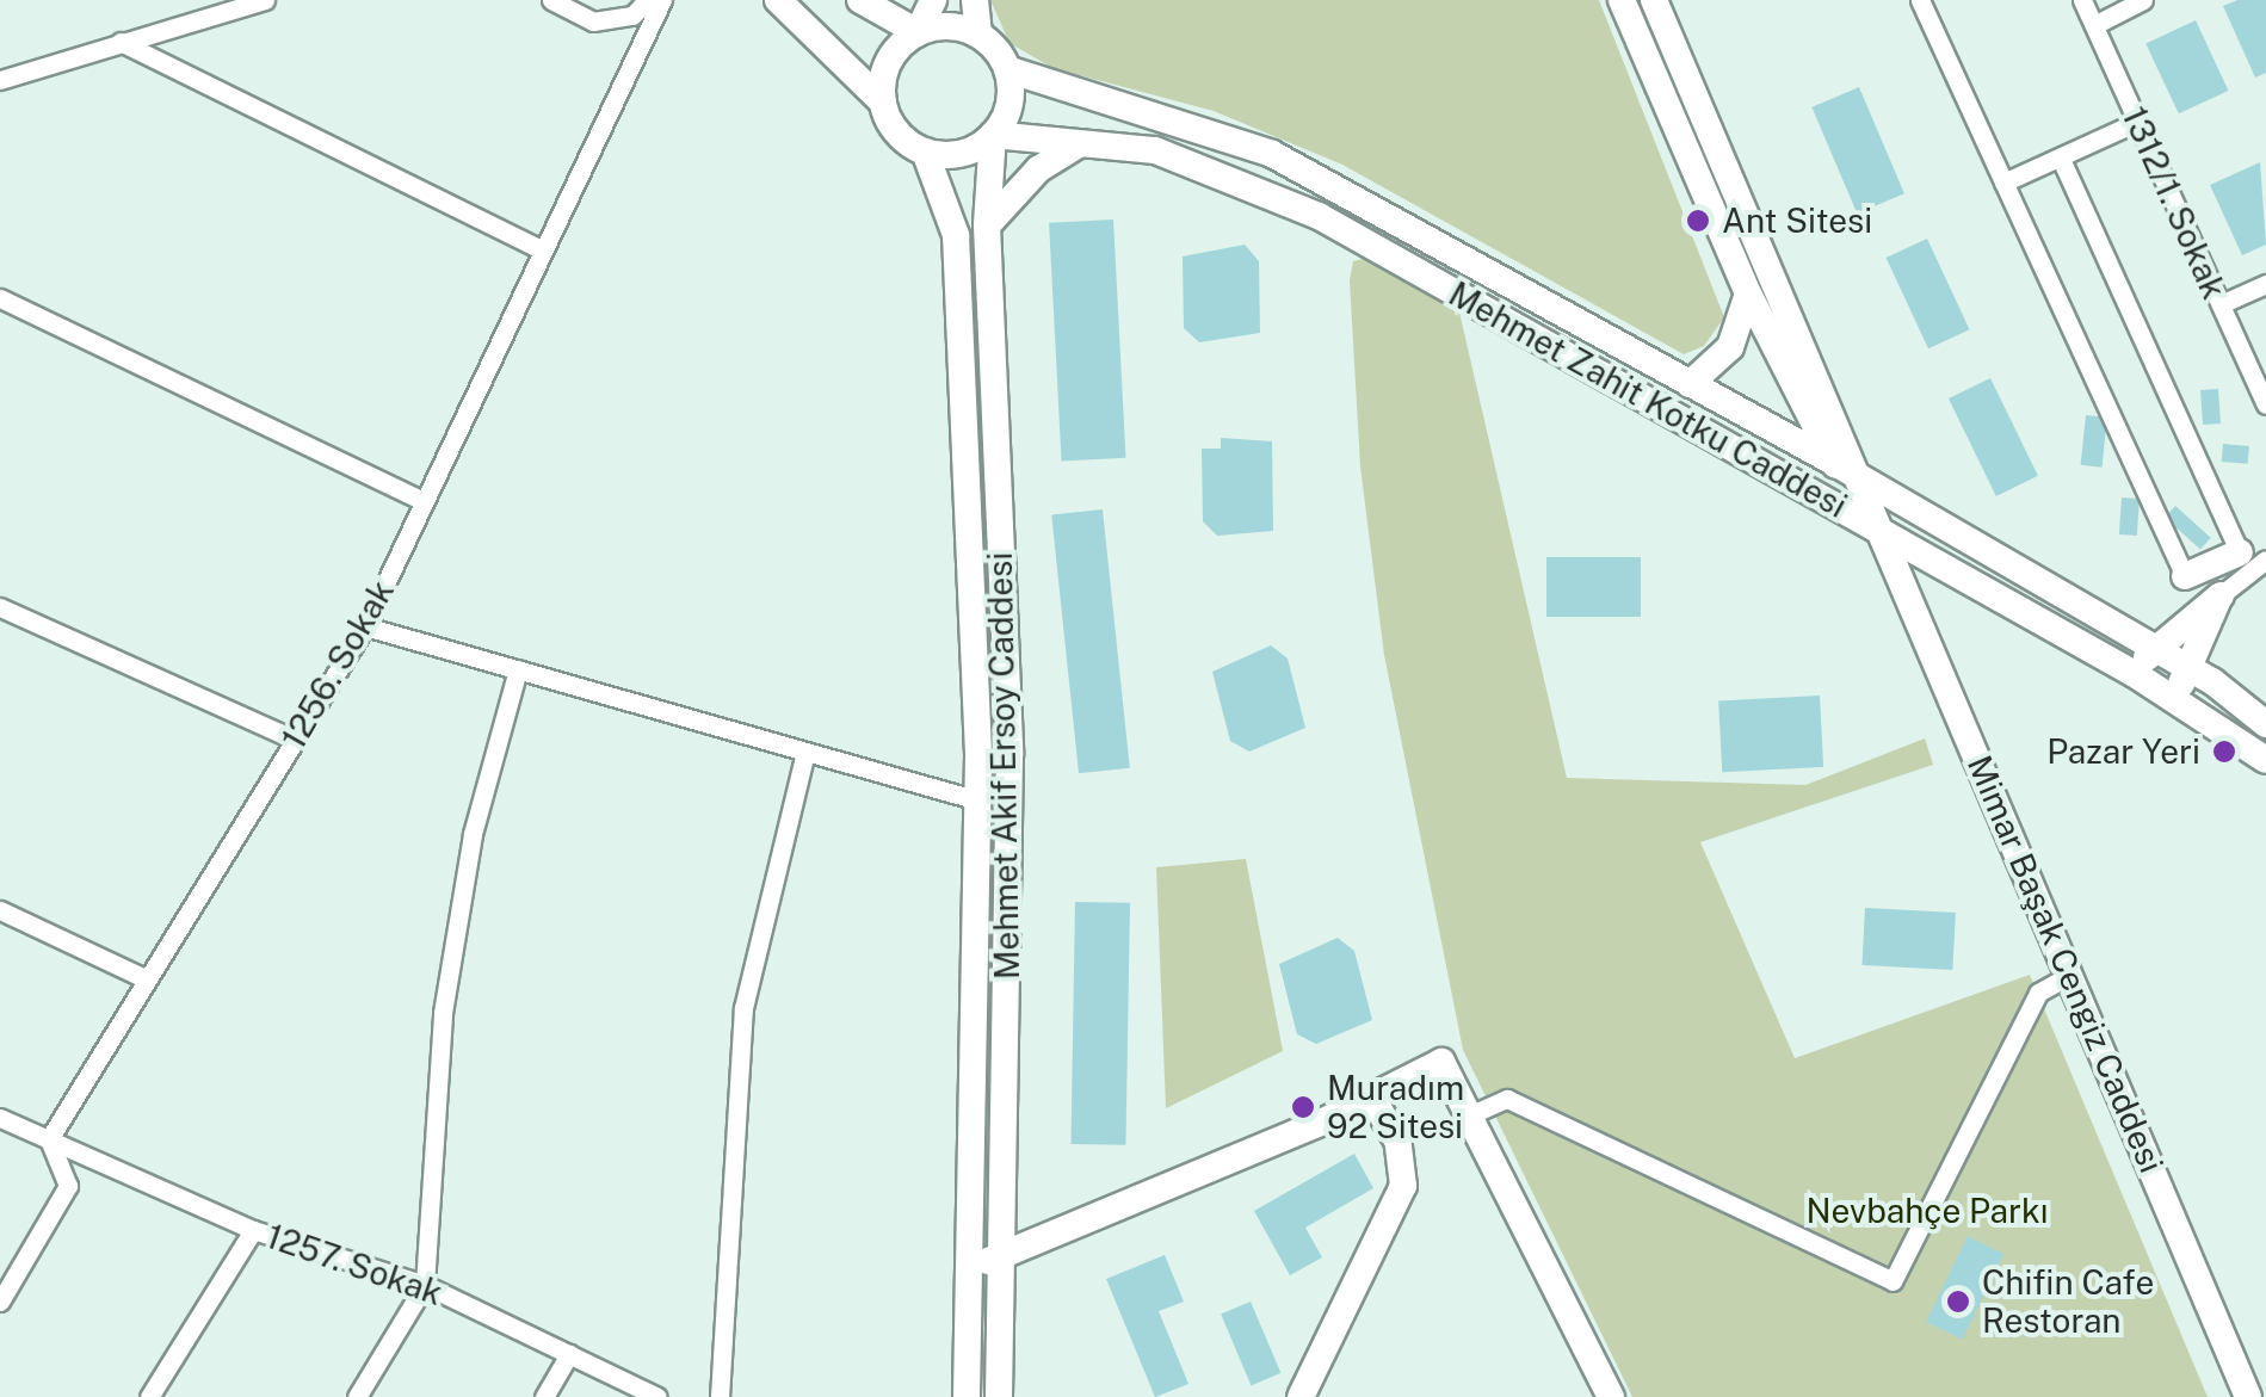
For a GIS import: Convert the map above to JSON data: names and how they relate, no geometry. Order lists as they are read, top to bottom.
{
  "streets": {
    "main road": ["Mehmet Zahit Kotku Caddesi", "Mehmet Akif Ersoy Caddesi", "Mimar Başak Cengiz Caddesi"],
    "street": ["1312/1. Sokak", "1256. Sokak", "1257. Sokak"]
  },
  "crossings": [
    ["Mehmet Zahit Kotku Caddesi", "Mehmet Akif Ersoy Caddesi"],
    ["Mehmet Zahit Kotku Caddesi", "Mimar Başak Cengiz Caddesi"]
  ],
  "parks": ["Nevbahçe Parkı"],
  "places": [
    "Ant Sitesi",
    "Pazar Yeri",
    "Muradım 92 Sitesi",
    "Chifin Cafe Restoran"
  ]
}
